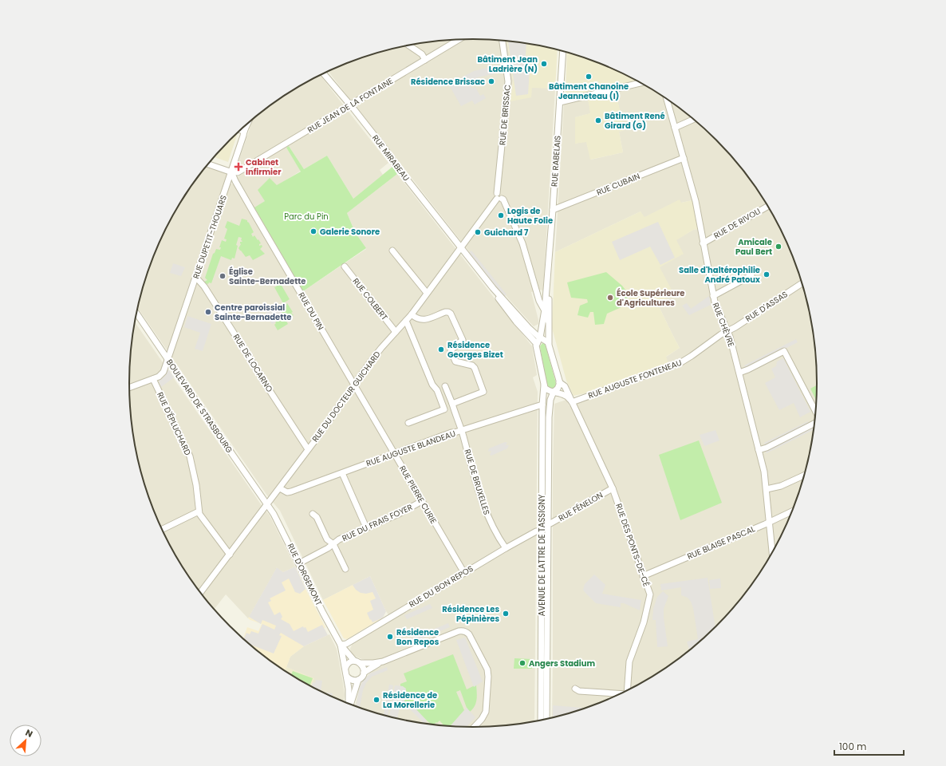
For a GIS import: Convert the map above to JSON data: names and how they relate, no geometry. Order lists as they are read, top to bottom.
{
  "streets": {
    "street": [
      "RUE JEAN DE LA FONTAINE",
      "RUE DE BRISSAC",
      "RUE MIRABEAU",
      "RUE RABELAIS",
      "RUE CUBAIN",
      "RUE DE RIVOLI",
      "RUE DUPETIT-THOUARS",
      "RUE COLBERT",
      "RUE D'ASSAS",
      "RUE DU PIN",
      "RUE CHÈVRE",
      "RUE DE LOCARNO",
      "RUE AUGUSTE FONTENEAU",
      "RUE DU DOCTEUR GUICHARD",
      "BOULEVARD DE STRASBOURG",
      "RUE D'ÉPLUCHARD",
      "RUE AUGUSTE BLANDEAU",
      "RUE DE BRUXELLES",
      "RUE PIERRE CURIE",
      "RUE FÉNELON",
      "RUE DU FRAIS FOYER",
      "RUE BLAISE PASCAL",
      "RUE DES PONTS-DE-CÉ",
      "AVENUE DE LATTRE DE TASSIGNY",
      "RUE D'ORGEMONT",
      "RUE DU BON REPOS"
    ]
  },
  "crossings": [
    ["RUE JEAN DE LA FONTAINE", "RUE MIRABEAU"],
    ["RUE JEAN DE LA FONTAINE", "RUE DUPETIT-THOUARS"],
    ["RUE JEAN DE LA FONTAINE", "RUE DU PIN"],
    ["RUE DE BRISSAC", "RUE DU DOCTEUR GUICHARD"],
    ["RUE MIRABEAU", "RUE DU DOCTEUR GUICHARD"],
    ["RUE RABELAIS", "RUE CUBAIN"],
    ["RUE RABELAIS", "RUE DES PONTS-DE-CÉ"],
    ["RUE RABELAIS", "AVENUE DE LATTRE DE TASSIGNY"],
    ["RUE CUBAIN", "RUE CHÈVRE"],
    ["RUE DE RIVOLI", "RUE CHÈVRE"],
    ["RUE DUPETIT-THOUARS", "RUE DU PIN"],
    ["RUE DUPETIT-THOUARS", "RUE DE LOCARNO"],
    ["RUE DUPETIT-THOUARS", "BOULEVARD DE STRASBOURG"],
    ["RUE DUPETIT-THOUARS", "RUE D'ÉPLUCHARD"],
    ["RUE COLBERT", "RUE DU DOCTEUR GUICHARD"],
    ["RUE D'ASSAS", "RUE CHÈVRE"],
    ["RUE D'ASSAS", "RUE AUGUSTE FONTENEAU"],
    ["RUE DU PIN", "RUE DU DOCTEUR GUICHARD"],
    ["RUE DU PIN", "RUE PIERRE CURIE"],
    ["RUE CHÈVRE", "RUE AUGUSTE FONTENEAU"],
    ["RUE CHÈVRE", "RUE BLAISE PASCAL"],
    ["RUE DE LOCARNO", "RUE DU DOCTEUR GUICHARD"],
    ["RUE AUGUSTE FONTENEAU", "RUE DES PONTS-DE-CÉ"],
    ["RUE DU DOCTEUR GUICHARD", "BOULEVARD DE STRASBOURG"],
    ["RUE DU DOCTEUR GUICHARD", "RUE D'ÉPLUCHARD"],
    ["RUE DU DOCTEUR GUICHARD", "RUE AUGUSTE BLANDEAU"],
    ["RUE DU DOCTEUR GUICHARD", "RUE PIERRE CURIE"],
    ["RUE DU DOCTEUR GUICHARD", "RUE D'ORGEMONT"],
    ["BOULEVARD DE STRASBOURG", "RUE D'ORGEMONT"],
    ["RUE AUGUSTE BLANDEAU", "RUE DE BRUXELLES"],
    ["RUE AUGUSTE BLANDEAU", "RUE PIERRE CURIE"],
    ["RUE AUGUSTE BLANDEAU", "AVENUE DE LATTRE DE TASSIGNY"],
    ["RUE DE BRUXELLES", "RUE DU BON REPOS"],
    ["RUE PIERRE CURIE", "RUE DU FRAIS FOYER"],
    ["RUE PIERRE CURIE", "RUE DU BON REPOS"],
    ["RUE FÉNELON", "RUE DES PONTS-DE-CÉ"],
    ["RUE FÉNELON", "AVENUE DE LATTRE DE TASSIGNY"],
    ["RUE DU FRAIS FOYER", "RUE D'ORGEMONT"],
    ["RUE BLAISE PASCAL", "RUE DES PONTS-DE-CÉ"],
    ["RUE DES PONTS-DE-CÉ", "AVENUE DE LATTRE DE TASSIGNY"],
    ["AVENUE DE LATTRE DE TASSIGNY", "RUE DU BON REPOS"],
    ["RUE D'ORGEMONT", "RUE DU BON REPOS"]
  ],
  "parks": ["Parc du Pin"],
  "places": {
    "other": [
      "Bâtiment Jean Ladrière (N)",
      "Bâtiment Chanoine Jeanneteau (I)",
      "Résidence Brissac",
      "Bâtiment René Girard (G)",
      "Logis de Haute Folie",
      "Galerie Sonore",
      "Guichard 7",
      "Amicale Paul Bert",
      "Salle d'haltérophilie André Patoux",
      "Église Sainte-Bernadette",
      "École Supérieure d'Agricultures",
      "Centre paroissial Sainte-Bernadette",
      "Résidence Georges Bizet",
      "Résidence Les Pépinières",
      "Résidence Bon Repos",
      "Angers Stadium",
      "Résidence de La Morellerie"
    ],
    "health": ["Cabinet infirmier"]
  },
  "scale_bar": "100 m",
  "north": "top right"
}
